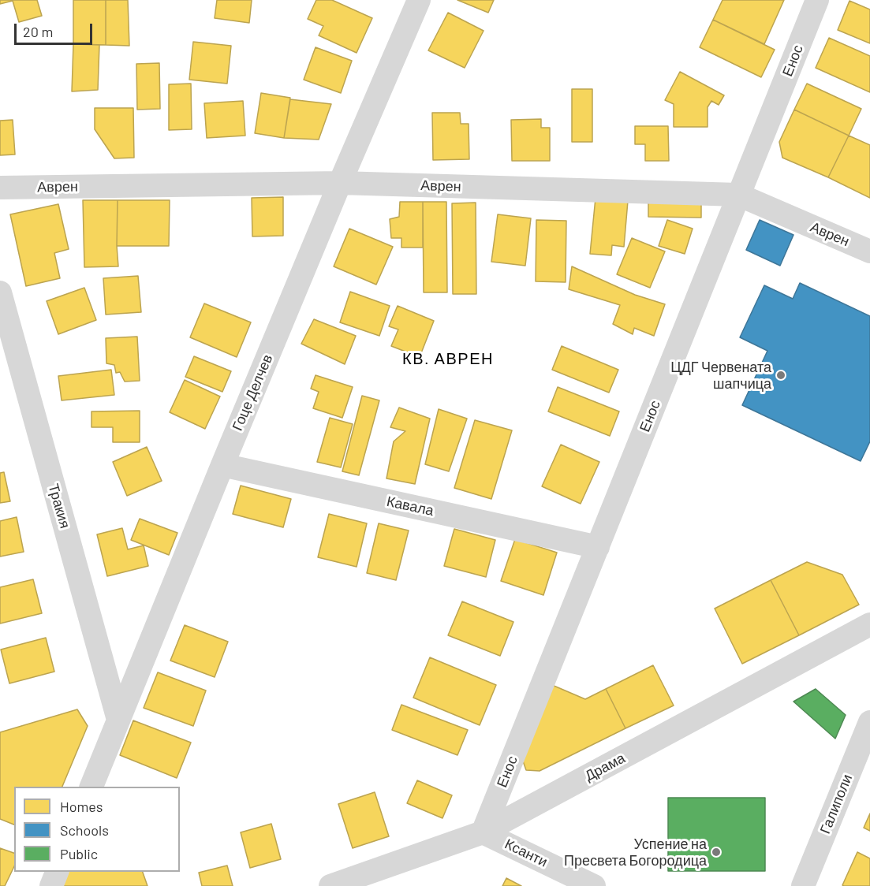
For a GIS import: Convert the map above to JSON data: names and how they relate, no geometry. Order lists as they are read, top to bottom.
{
  "streets": {
    "street": [
      "Енос",
      "Аврен",
      "Гоце Делчев",
      "Тракия",
      "Кавала",
      "Драма",
      "Галиполи",
      "Ксанти"
    ]
  },
  "crossings": [
    ["Енос", "Аврен"],
    ["Енос", "Кавала"],
    ["Енос", "Драма"],
    ["Енос", "Ксанти"],
    ["Аврен", "Гоце Делчев"],
    ["Гоце Делчев", "Тракия"],
    ["Гоце Делчев", "Кавала"],
    ["Драма", "Ксанти"]
  ],
  "districts": ["КВ. АВРЕН"],
  "places": ["ЦДГ Червената шапчица", "Успение на Пресвета Богородица"],
  "legend": ["Homes", "Schools", "Public"],
  "scale_bar": "20 m"
}
